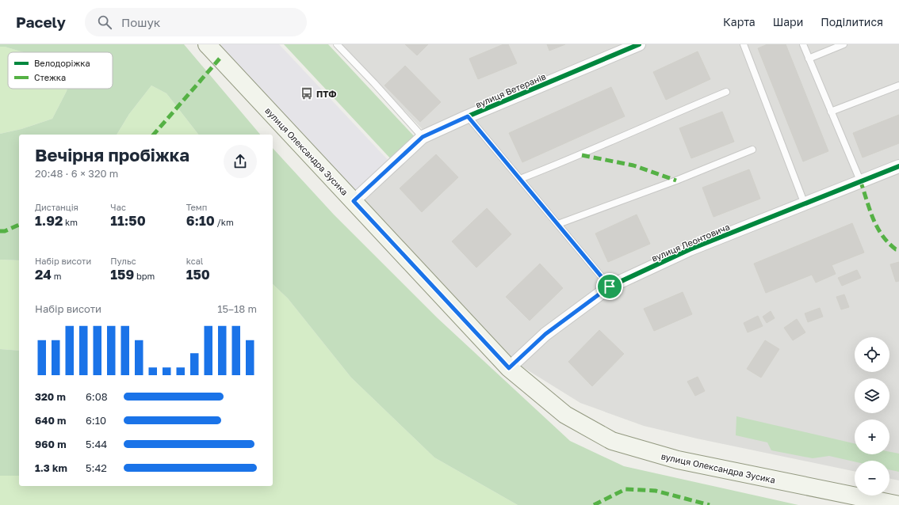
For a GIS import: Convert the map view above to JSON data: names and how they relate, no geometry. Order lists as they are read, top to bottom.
{
  "streets": {
    "main road": ["вулиця Олександра Зусика"],
    "street": ["вулиця Ветеранів", "вулиця Леонтовича"]
  },
  "crossings": [
    ["вулиця Ветеранів", "вулиця Олександра Зусика"],
    ["вулиця Олександра Зусика", "вулиця Леонтовича"]
  ],
  "places": {
    "bus stop": ["ПТФ"]
  },
  "legend": ["Велодоріжка", "Стежка"],
  "page": {
    "header": "Pacely",
    "search": "Пошук",
    "nav": ["Карта", "Шари", "Поділитися"],
    "heading": ["Вечірня пробіжка", "20:48 · 6 × 320 m"],
    "stats": [
      ["Дистанція", "1.92 km"],
      ["Час", "11:50"],
      ["Темп", "6:10 /km"],
      ["Набір висоти", "24 m"],
      ["Пульс", "159 bpm"],
      ["kcal", "150"]
    ],
    "chart": ["Набір висоти", "15–18 m"],
    "map_buttons": ["+", "−"],
    "list": [
      {
        "name": "320 m",
        "note": "6:08"
      },
      {
        "name": "640 m",
        "note": "6:10"
      },
      {
        "name": "960 m",
        "note": "5:44"
      },
      {
        "name": "1.3 km",
        "note": "5:42"
      }
    ]
  }
}
